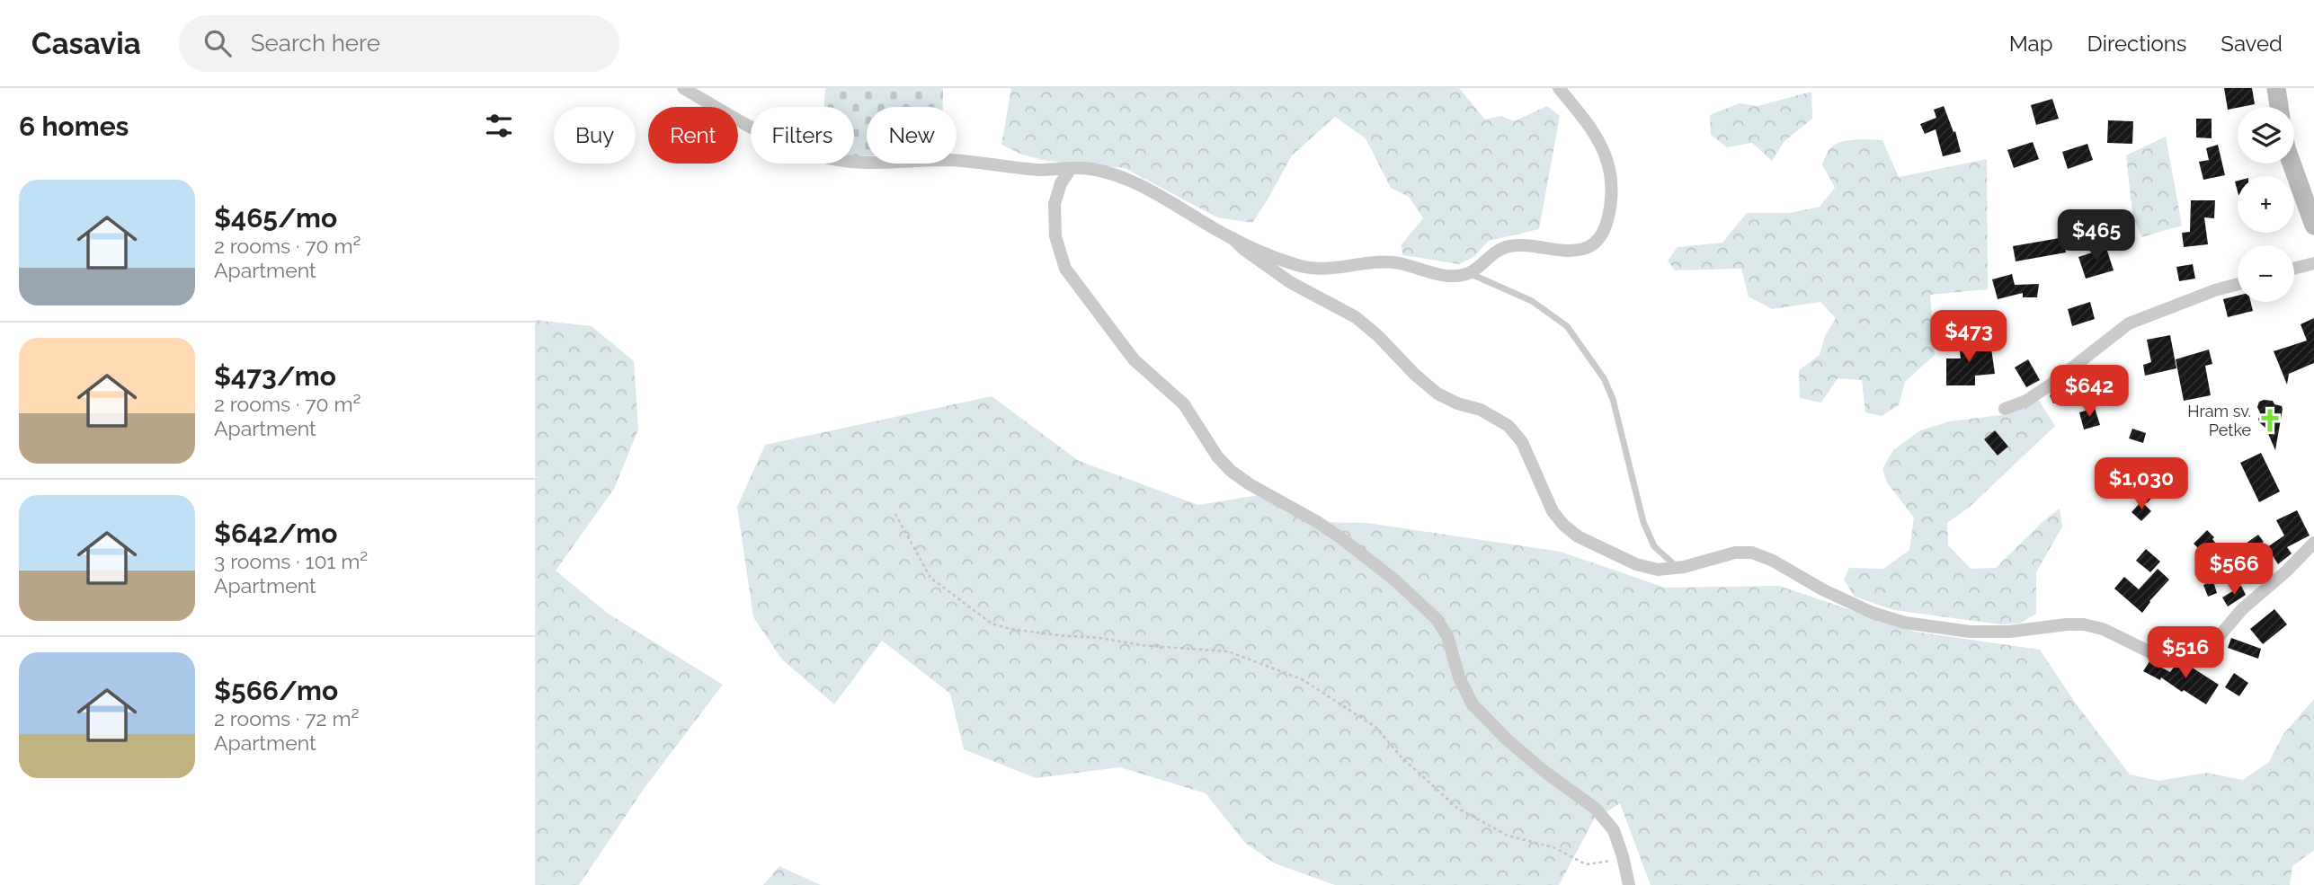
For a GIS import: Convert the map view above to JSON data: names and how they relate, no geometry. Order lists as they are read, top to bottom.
{
  "places": {
    "church": ["Hram sv. Petke"]
  },
  "page": {
    "header": "Casavia",
    "search": "Search here",
    "nav": ["Map", "Directions", "Saved"],
    "heading": "6 homes",
    "map_buttons": ["+", "−"],
    "chip": [
      "Buy",
      "Rent",
      "Filters",
      "New"
    ],
    "list": [
      {
        "name": "$465/mo",
        "note": "2 rooms · 70 m² · Apartment"
      },
      {
        "name": "$473/mo",
        "note": "2 rooms · 70 m² · Apartment"
      },
      {
        "name": "$642/mo",
        "note": "3 rooms · 101 m² · Apartment"
      },
      {
        "name": "$566/mo",
        "note": "2 rooms · 72 m² · Apartment"
      }
    ],
    "price": [
      "$465",
      "$473",
      "$642",
      "$1,030",
      "$566",
      "$516"
    ]
  }
}
